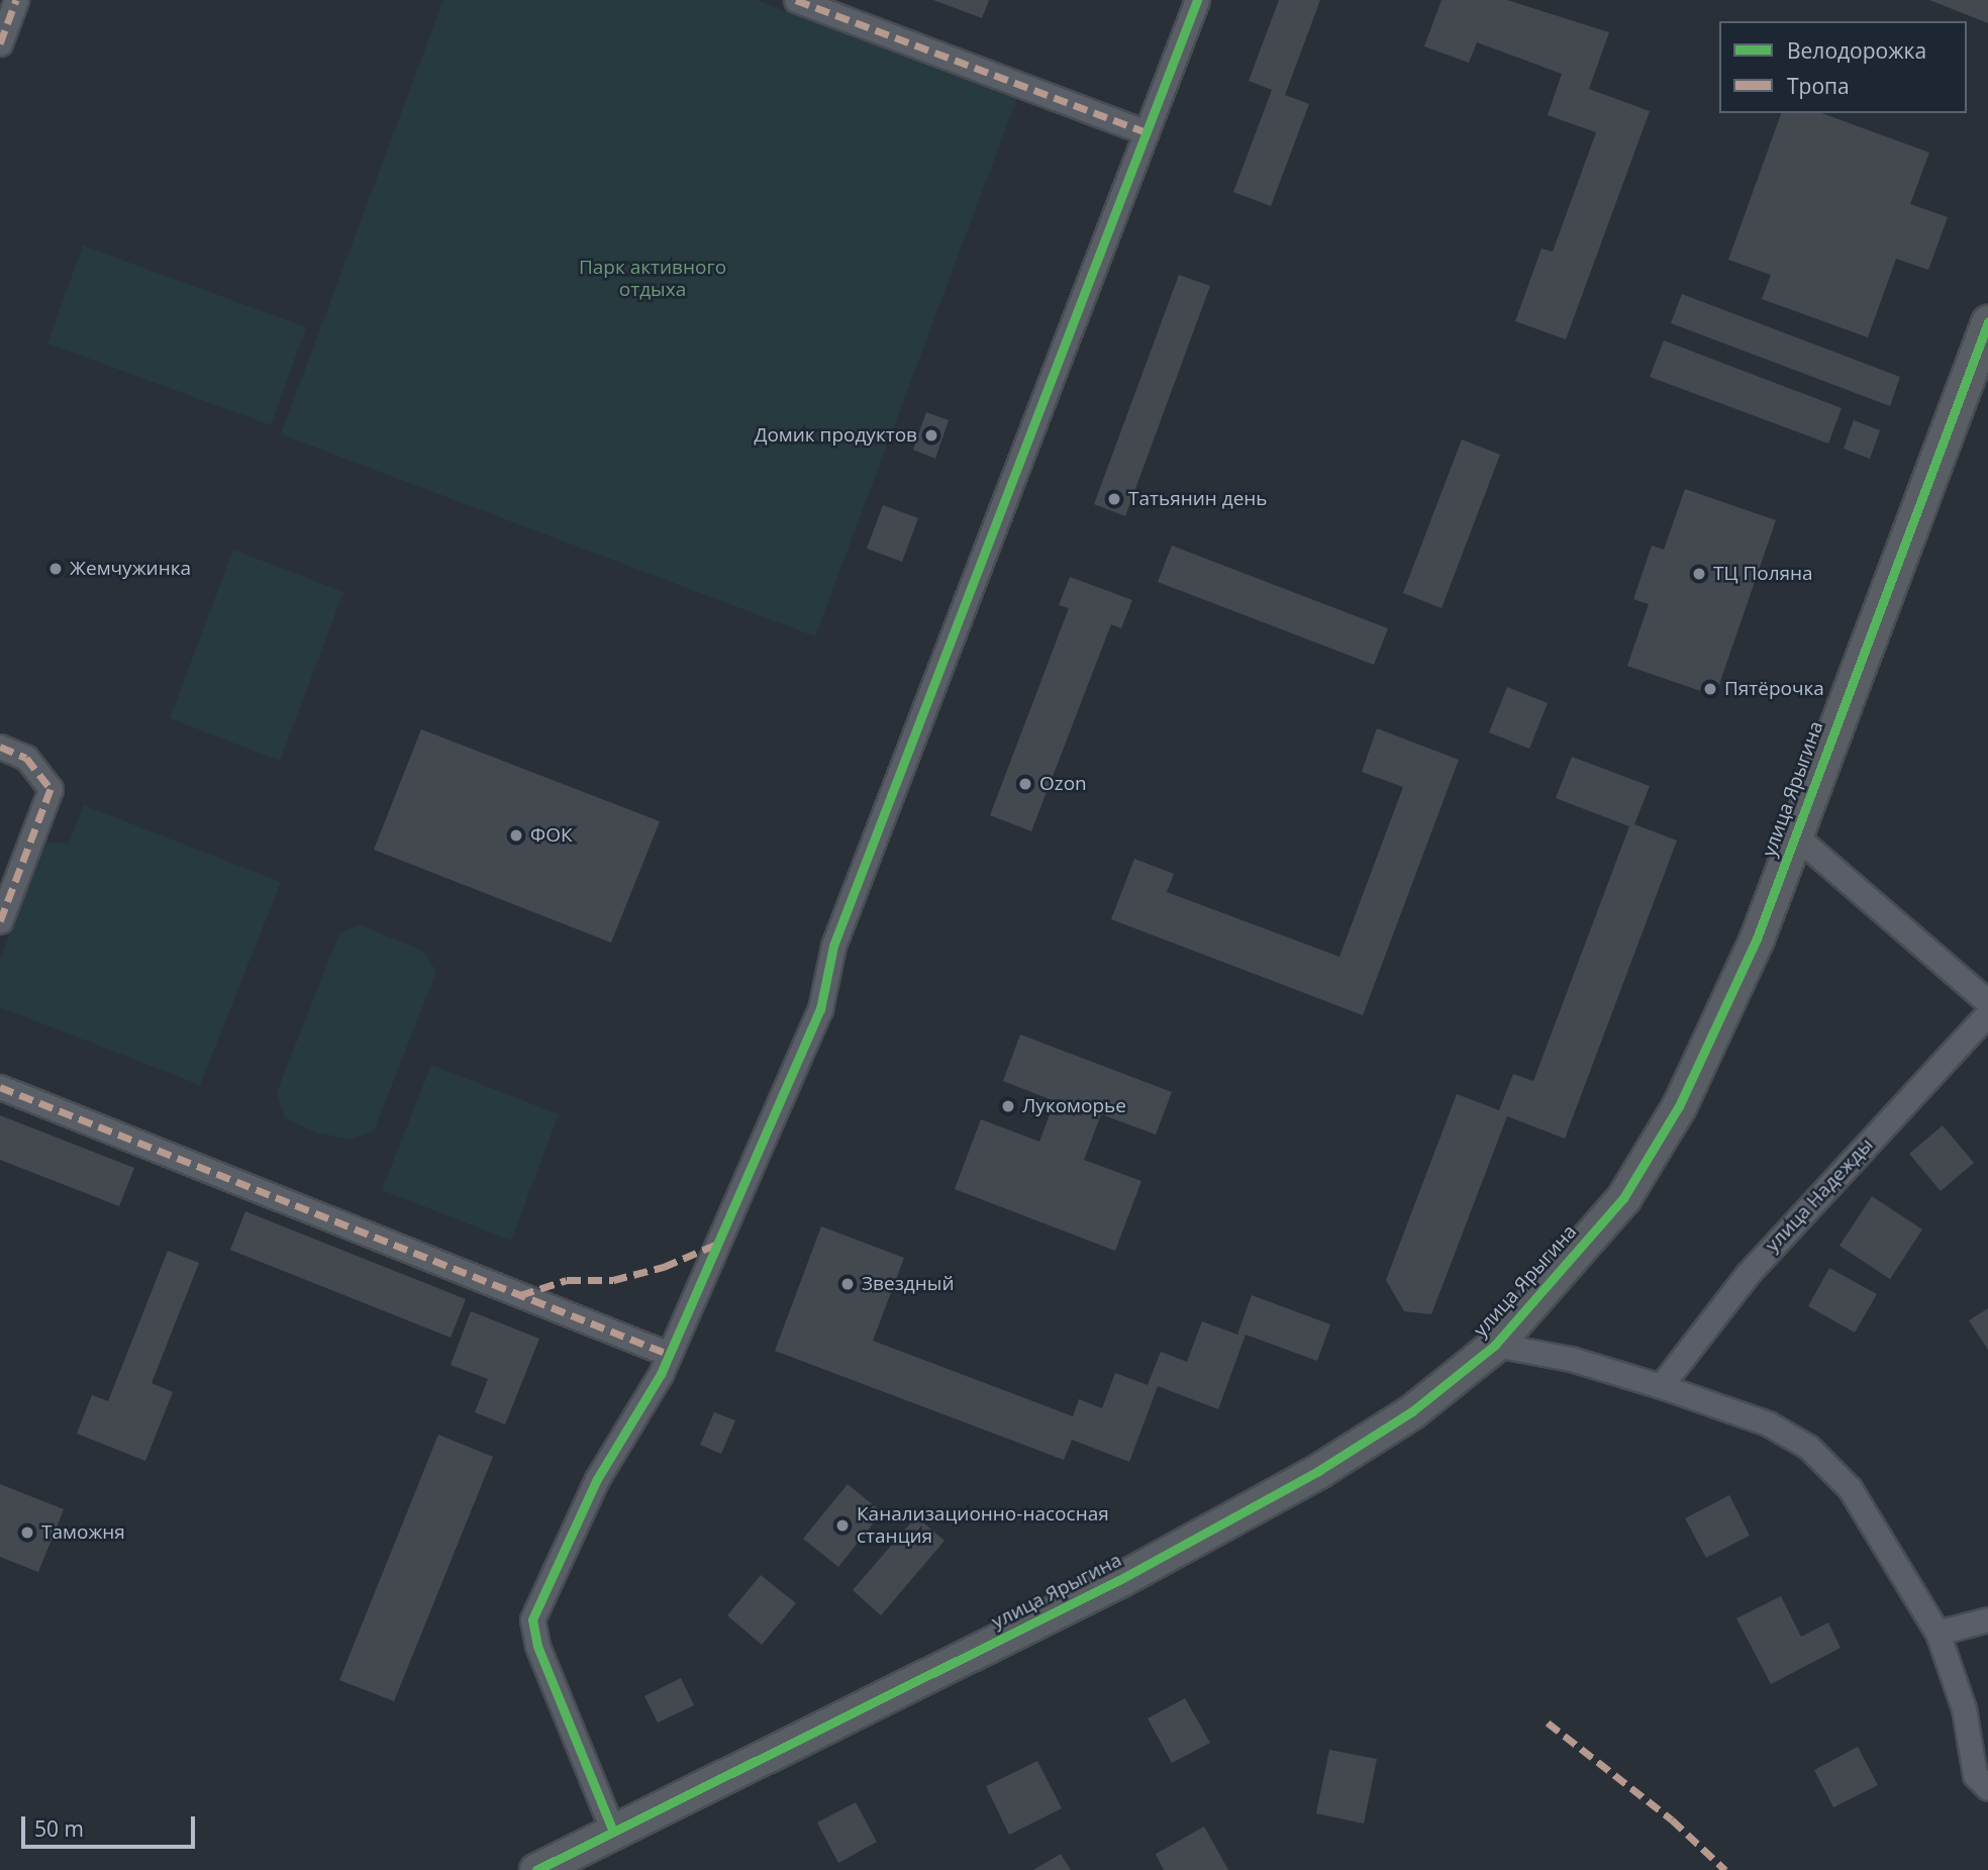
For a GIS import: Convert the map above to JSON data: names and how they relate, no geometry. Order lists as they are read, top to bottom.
{
  "streets": {
    "street": ["улица Ярыгина", "улица Надежды"]
  },
  "parks": ["Парк активного отдыха"],
  "places": [
    "Домик продуктов",
    "Татьянин день",
    "Жемчужинка",
    "ТЦ Поляна",
    "Пятёрочка",
    "Ozon",
    "ФОК",
    "Лукоморье",
    "Звездный",
    "Канализационно-насосная станция",
    "Таможня"
  ],
  "legend": ["Велодорожка", "Тропа"],
  "scale_bar": "50 m"
}
